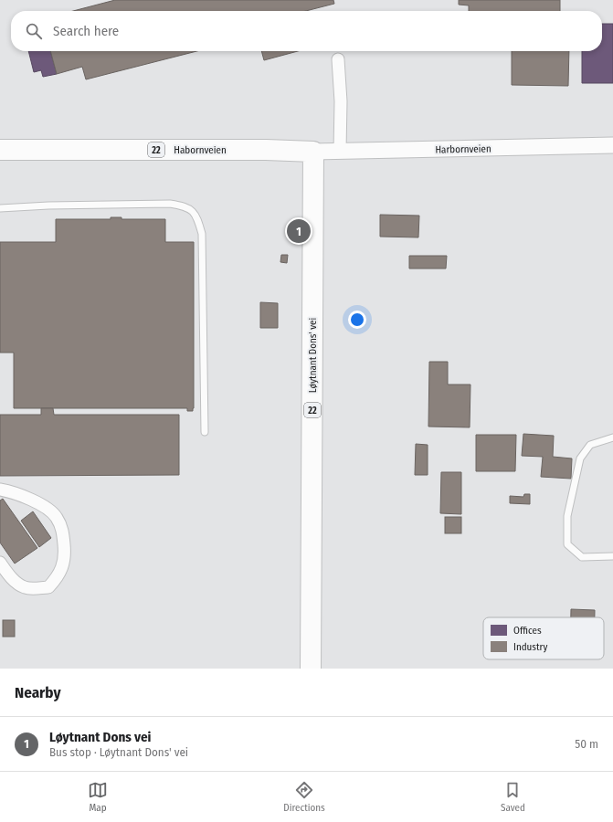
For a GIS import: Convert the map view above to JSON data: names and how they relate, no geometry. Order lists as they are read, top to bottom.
{
  "streets": {
    "highway": ["22", "Habornveien", "Løytnant Dons' vei"],
    "street": ["Harbornveien"]
  },
  "crossings": [
    ["Harbornveien", "Habornveien"],
    ["Harbornveien", "Løytnant Dons' vei"],
    ["Habornveien", "Løytnant Dons' vei"]
  ],
  "legend": ["Offices", "Industry"],
  "page": {
    "search": "Search here",
    "pins": "1",
    "heading": "Nearby",
    "list": [
      {
        "mark": "1",
        "name": "Løytnant Dons vei",
        "note": "Bus stop · Løytnant Dons' vei",
        "value": "50 m"
      }
    ],
    "nav": ["Map", "Directions", "Saved"]
  }
}
